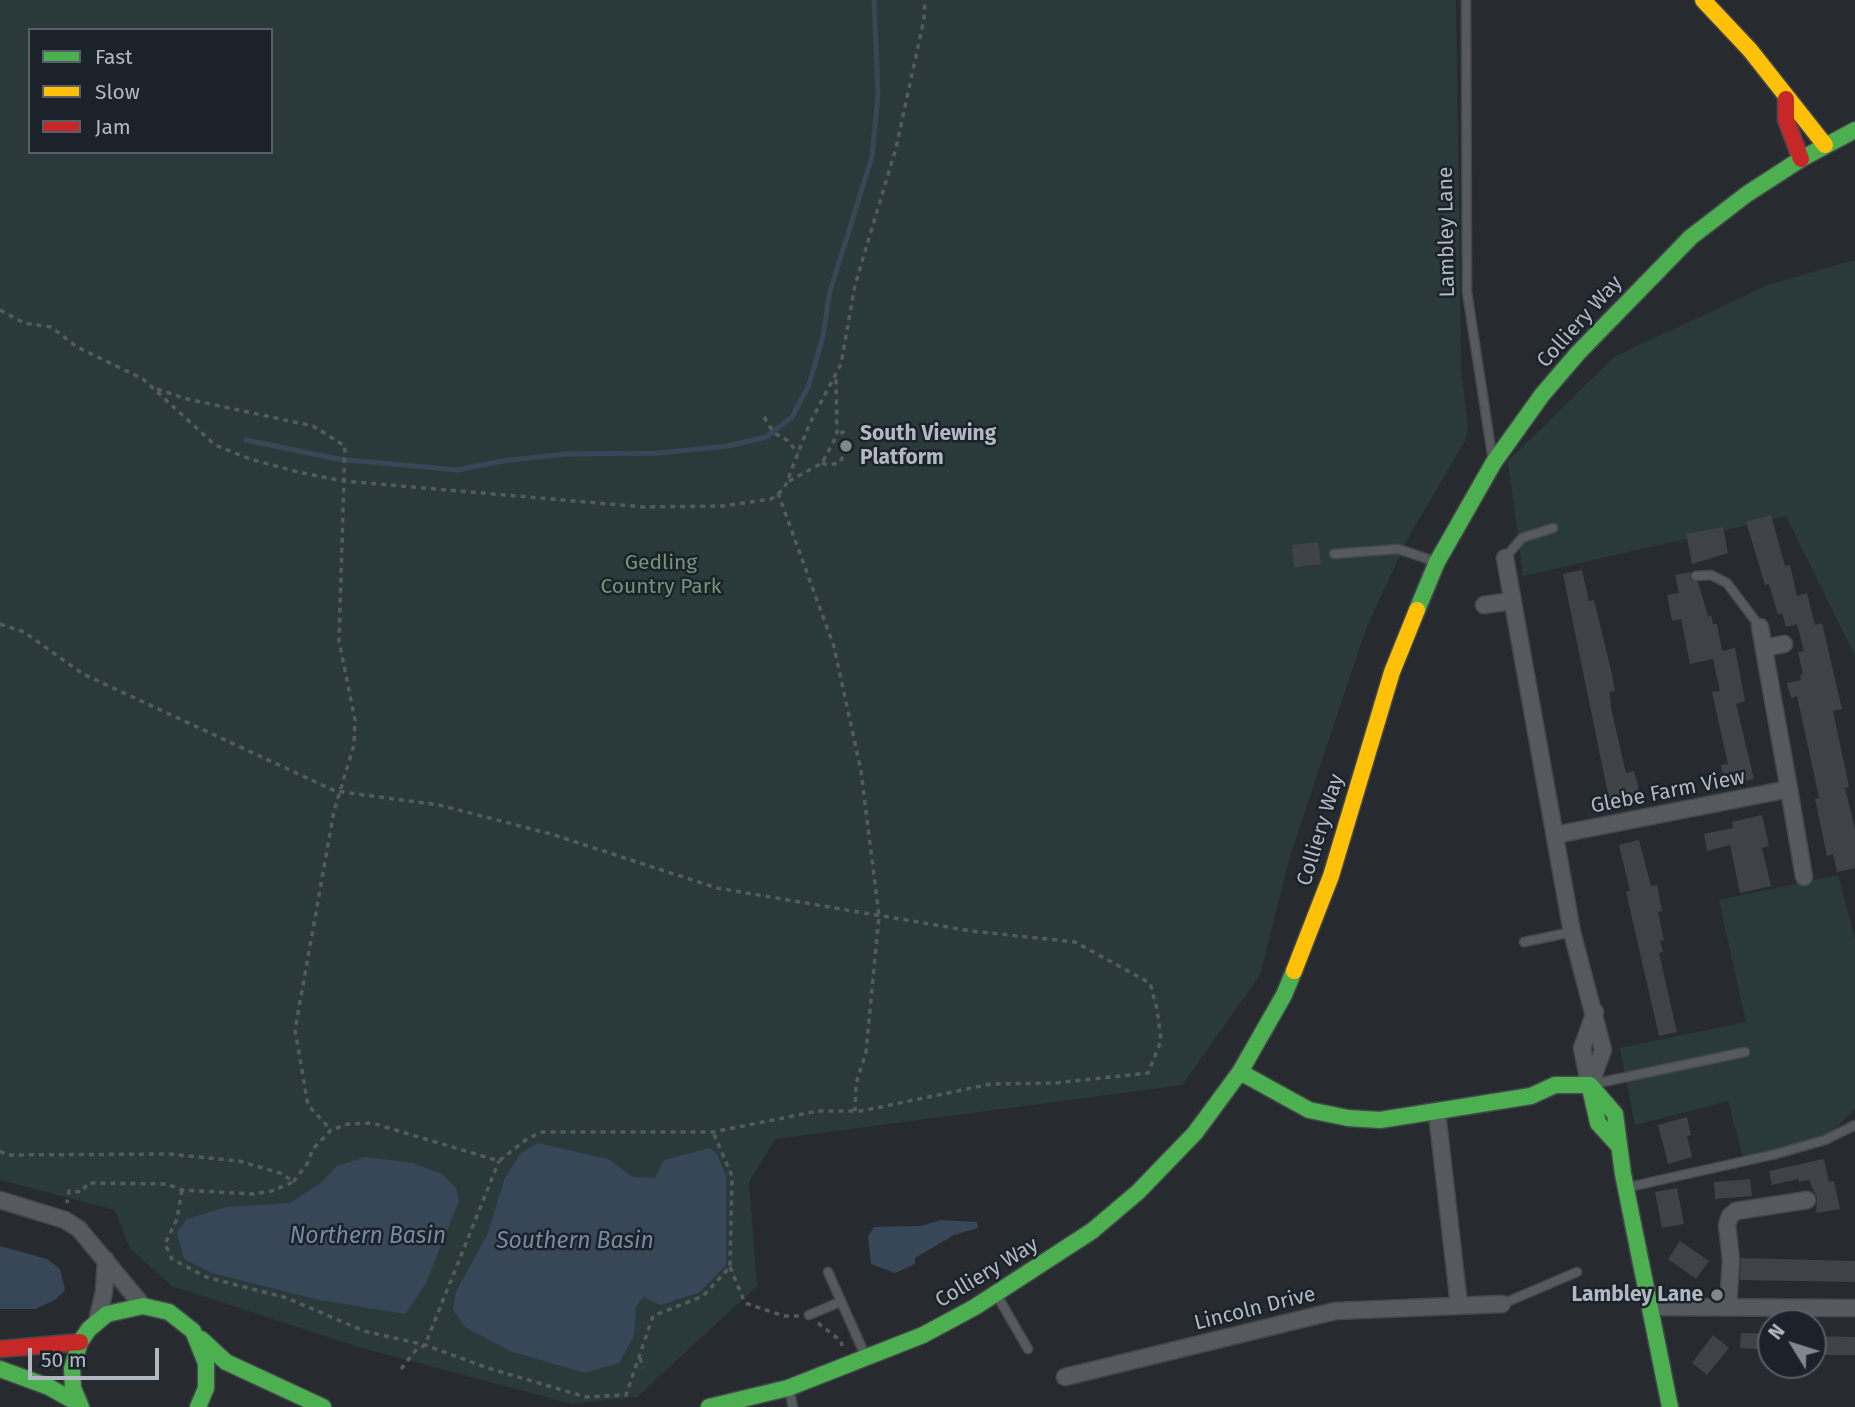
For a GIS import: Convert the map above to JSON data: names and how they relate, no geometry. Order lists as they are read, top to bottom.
{
  "streets": {
    "main road": ["Colliery Way"],
    "street": ["Glebe Farm View", "Lincoln Drive"],
    "lane": ["Lambley Lane"]
  },
  "crossings": [
    ["Lambley Lane", "Colliery Way"]
  ],
  "water": ["Northern Basin", "Southern Basin"],
  "parks": ["Gedling Country Park"],
  "places": ["South Viewing Platform", "Lambley Lane"],
  "legend": ["Fast", "Slow", "Jam"],
  "scale_bar": "50 m",
  "north": "top left"
}
